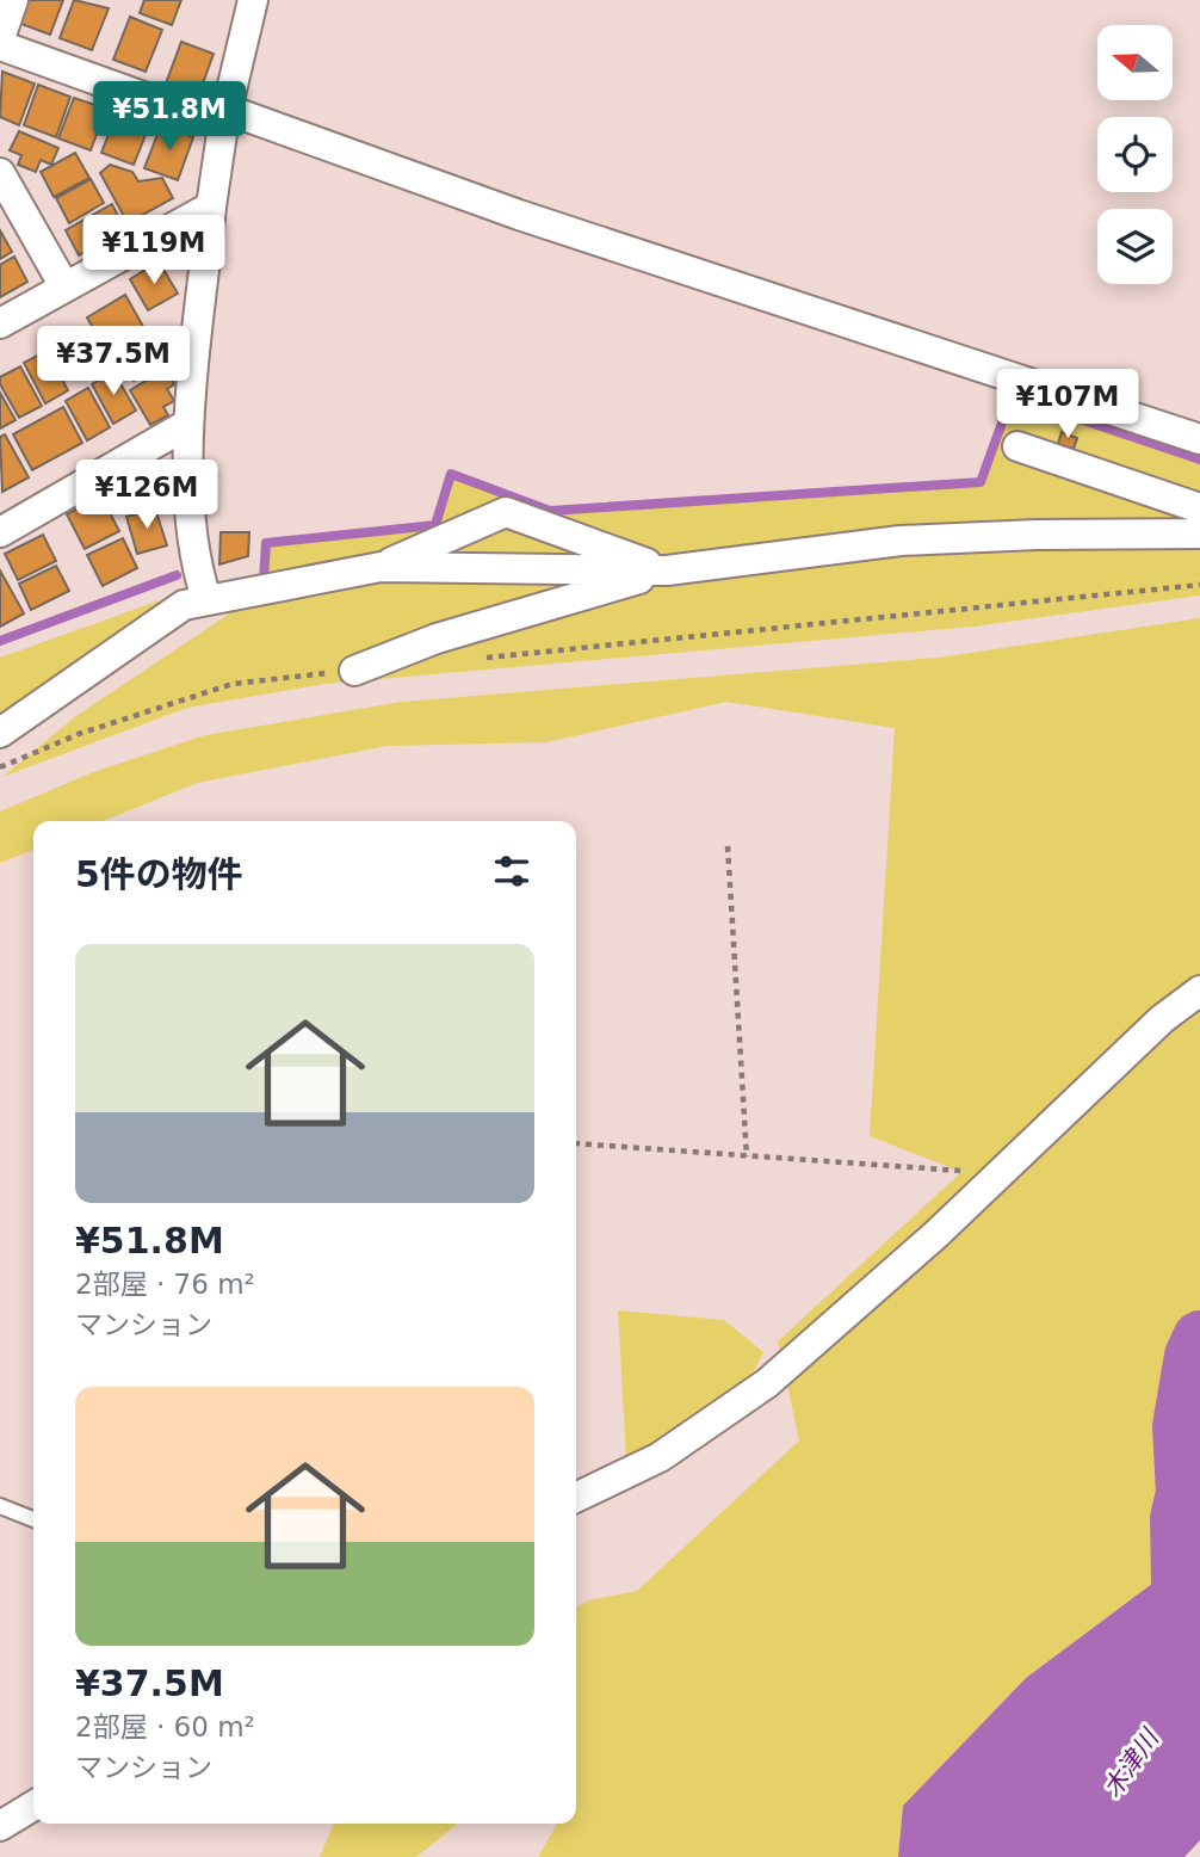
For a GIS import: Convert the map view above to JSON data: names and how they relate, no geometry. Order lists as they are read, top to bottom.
{
  "water": ["木津川"],
  "north": "left",
  "page": {
    "price": [
      "¥51.8M",
      "¥119M",
      "¥37.5M",
      "¥107M",
      "¥126M"
    ],
    "heading": "5件の物件",
    "list": [
      {
        "name": "¥51.8M",
        "note": "2部屋 · 76 m² · マンション"
      },
      {
        "name": "¥37.5M",
        "note": "2部屋 · 60 m² · マンション"
      }
    ]
  }
}
